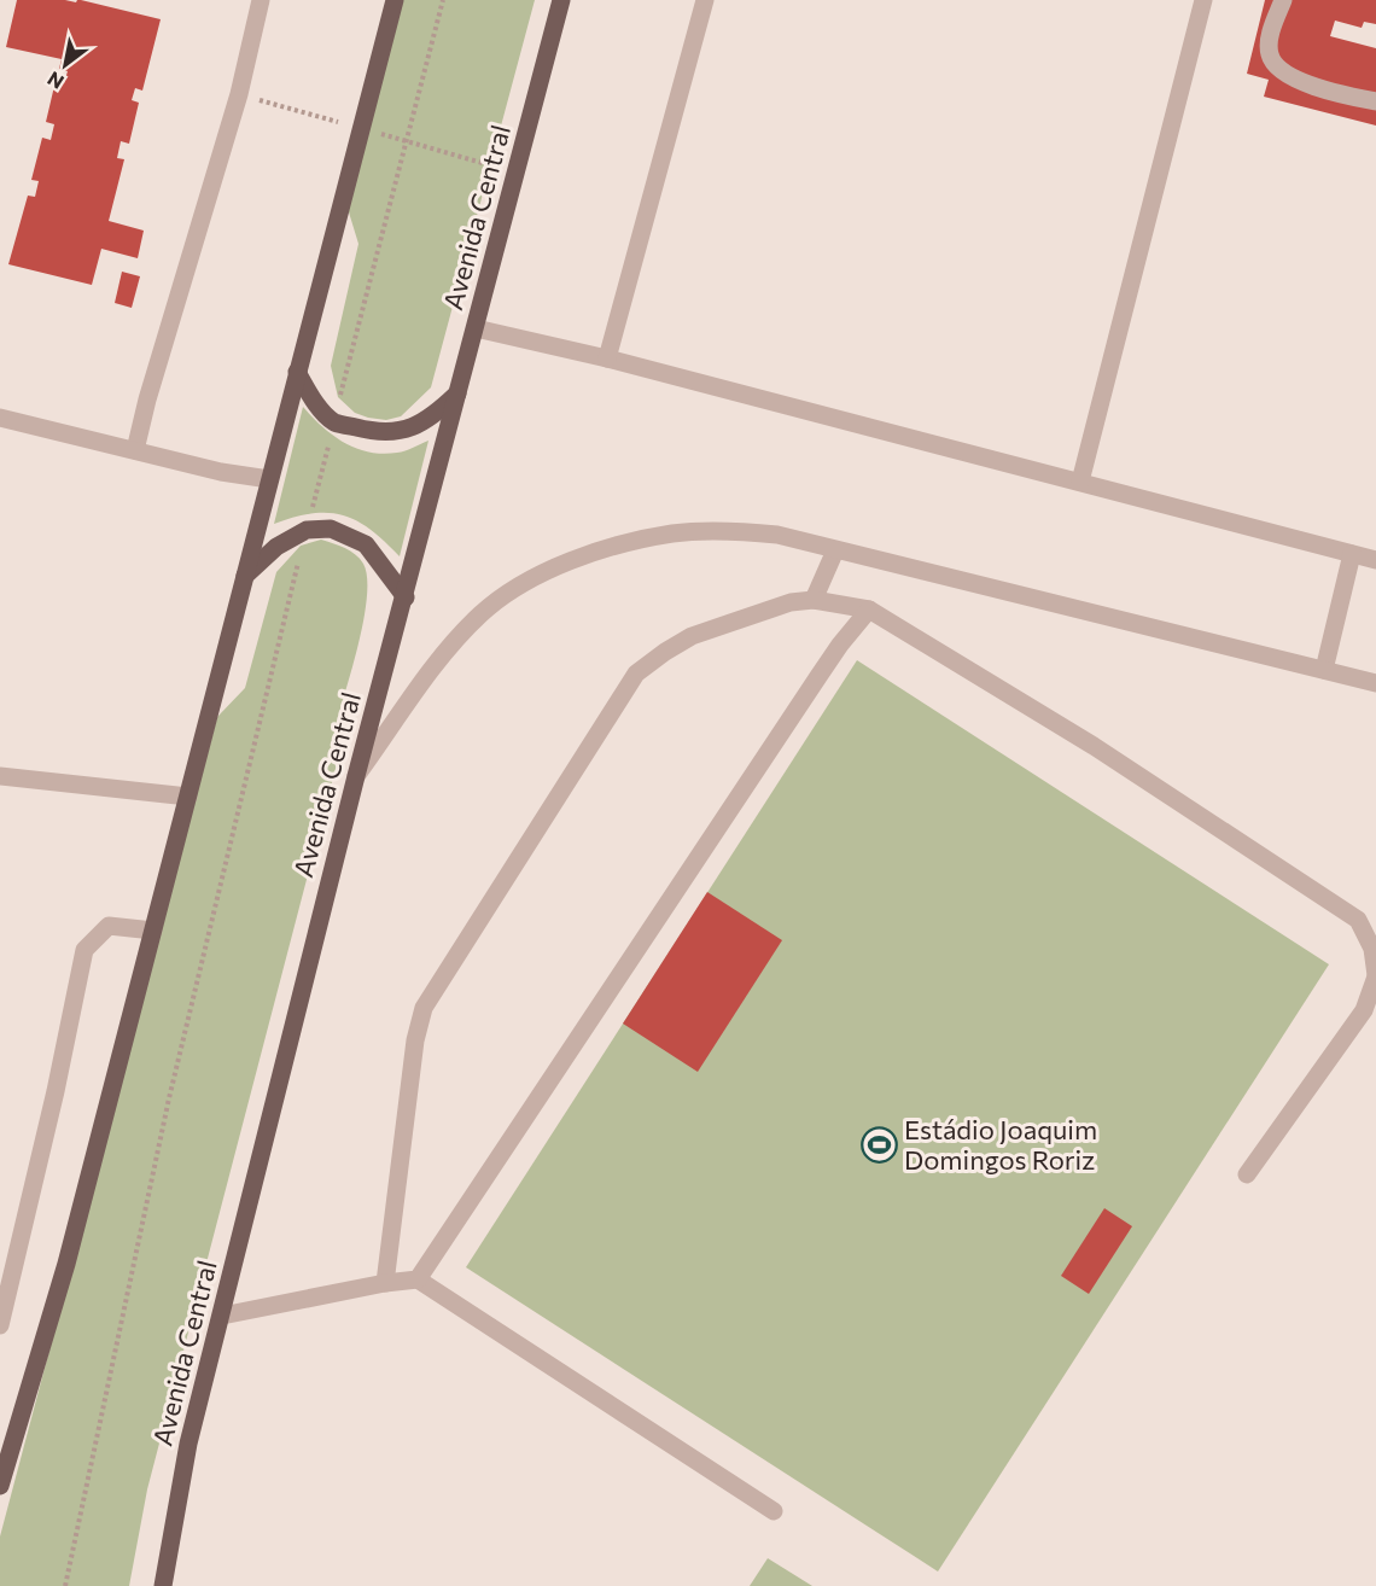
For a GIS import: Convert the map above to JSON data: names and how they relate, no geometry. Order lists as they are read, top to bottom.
{
  "streets": {
    "main road": ["Avenida Central"]
  },
  "places": {
    "sports": ["Estádio Joaquim Domingos Roriz"]
  },
  "north": "bottom left"
}
